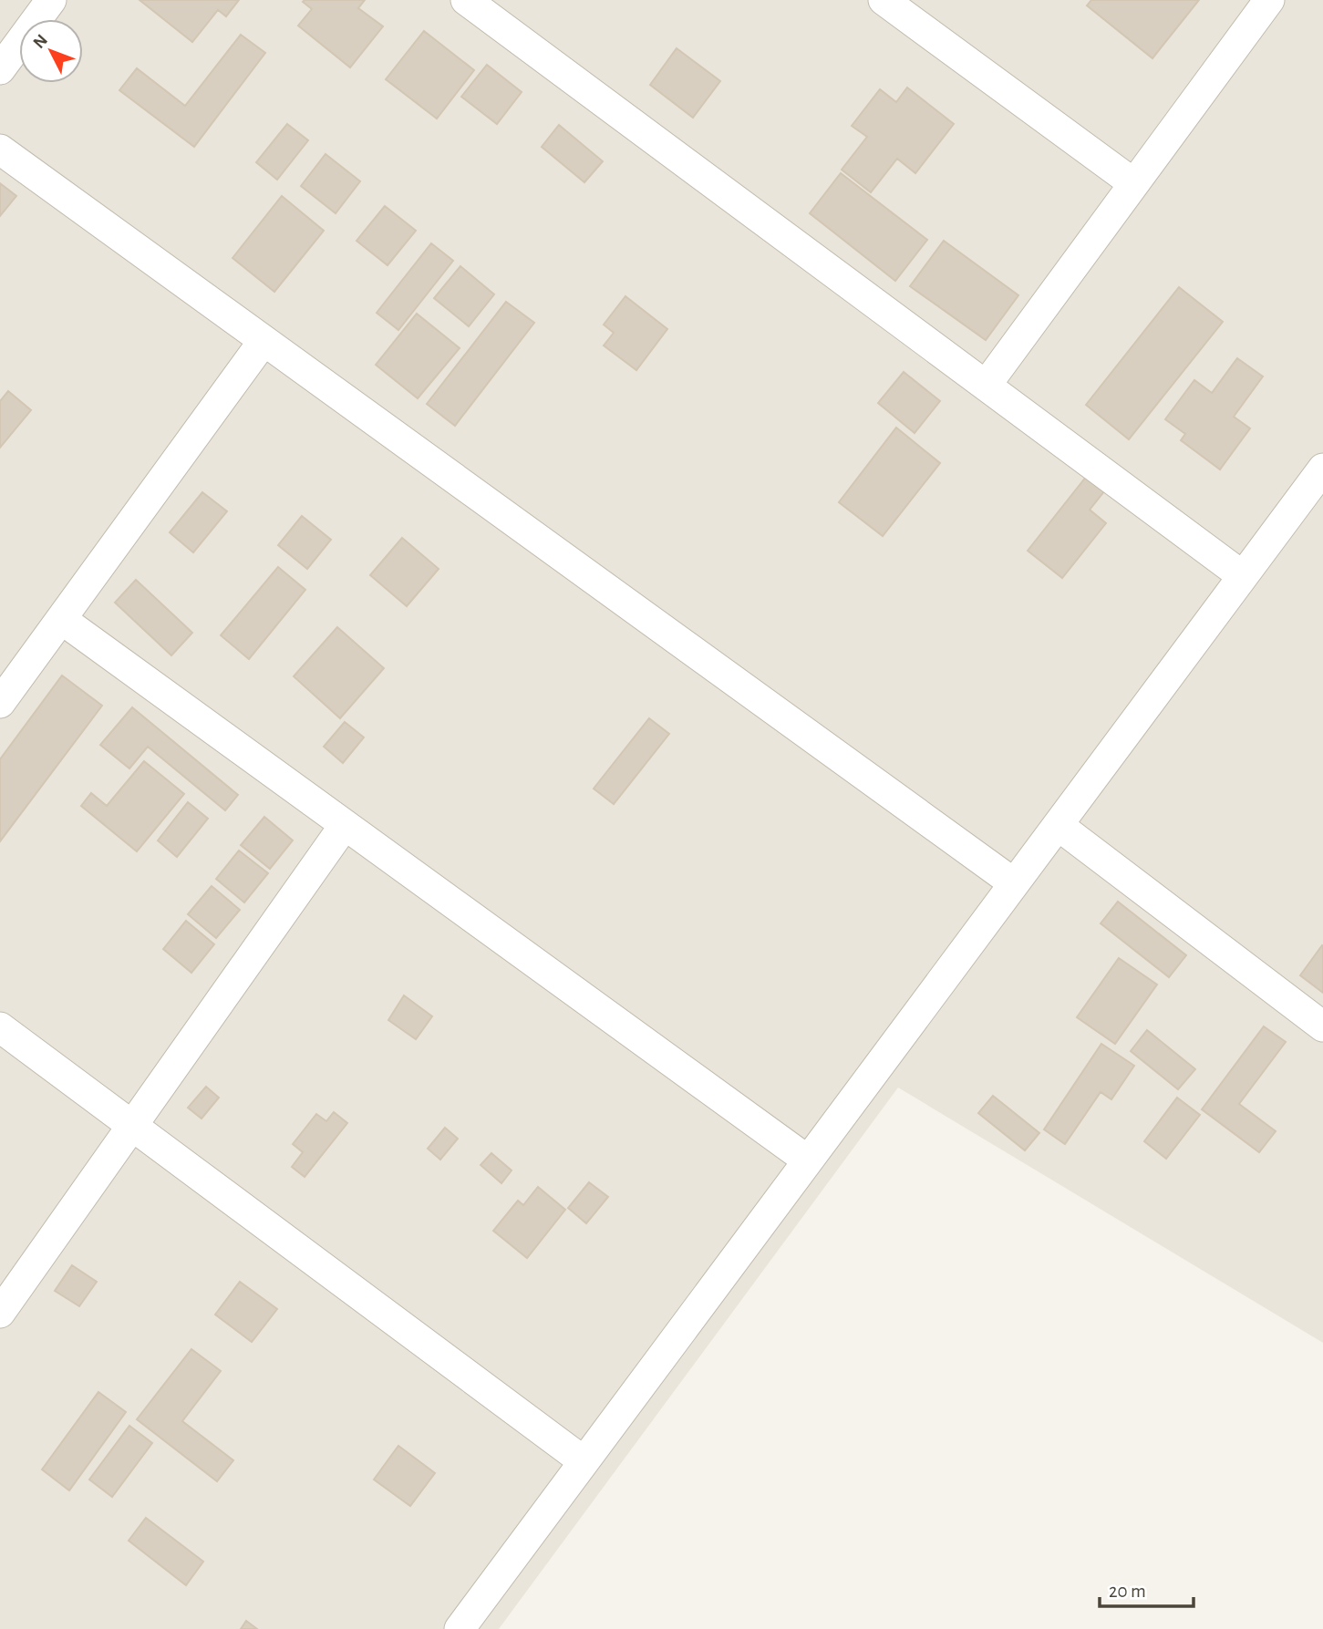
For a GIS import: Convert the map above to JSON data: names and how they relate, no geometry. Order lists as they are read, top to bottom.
{
  "scale_bar": "20 m",
  "north": "top left"
}
